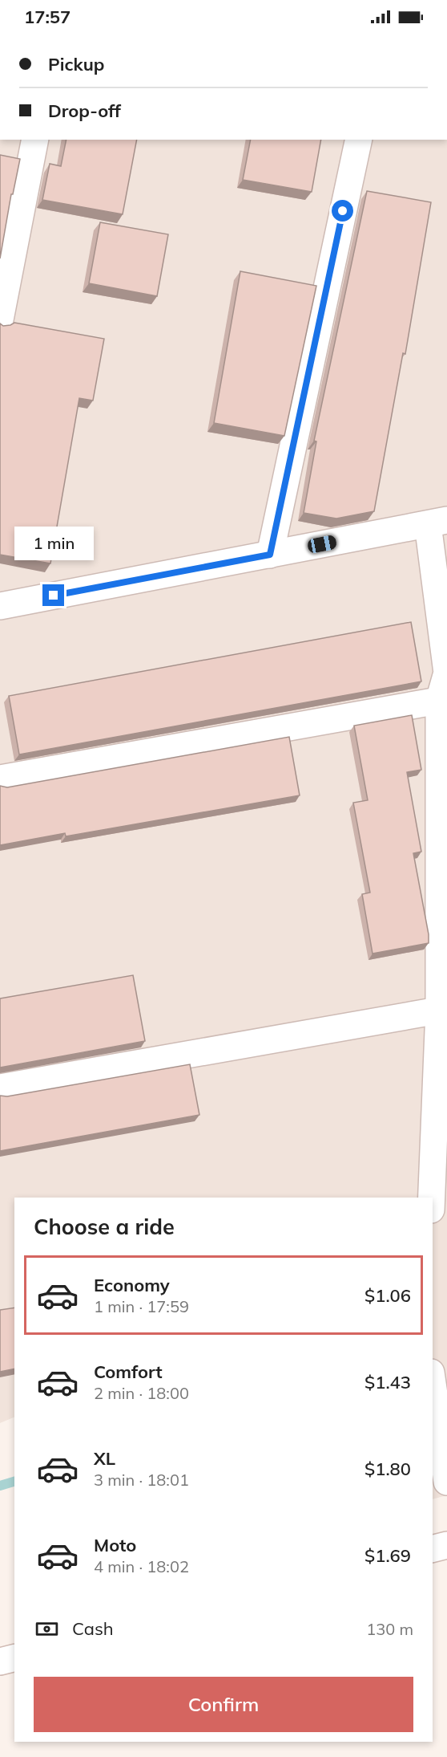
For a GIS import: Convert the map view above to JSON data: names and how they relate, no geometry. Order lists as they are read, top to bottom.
{
  "page": {
    "status": "17:57",
    "banner": ["Pickup", "Drop-off"],
    "bubble": "1 min",
    "heading": "Choose a ride",
    "list": [
      {
        "name": "Economy",
        "note": "1 min · 17:59",
        "value": "$1.06"
      },
      {
        "name": "Comfort",
        "note": "2 min · 18:00",
        "value": "$1.43"
      },
      {
        "name": "XL",
        "note": "3 min · 18:01",
        "value": "$1.80"
      },
      {
        "name": "Moto",
        "note": "4 min · 18:02",
        "value": "$1.69"
      }
    ],
    "pay": ["Cash", "130 m"],
    "buttons": "Confirm"
  }
}
